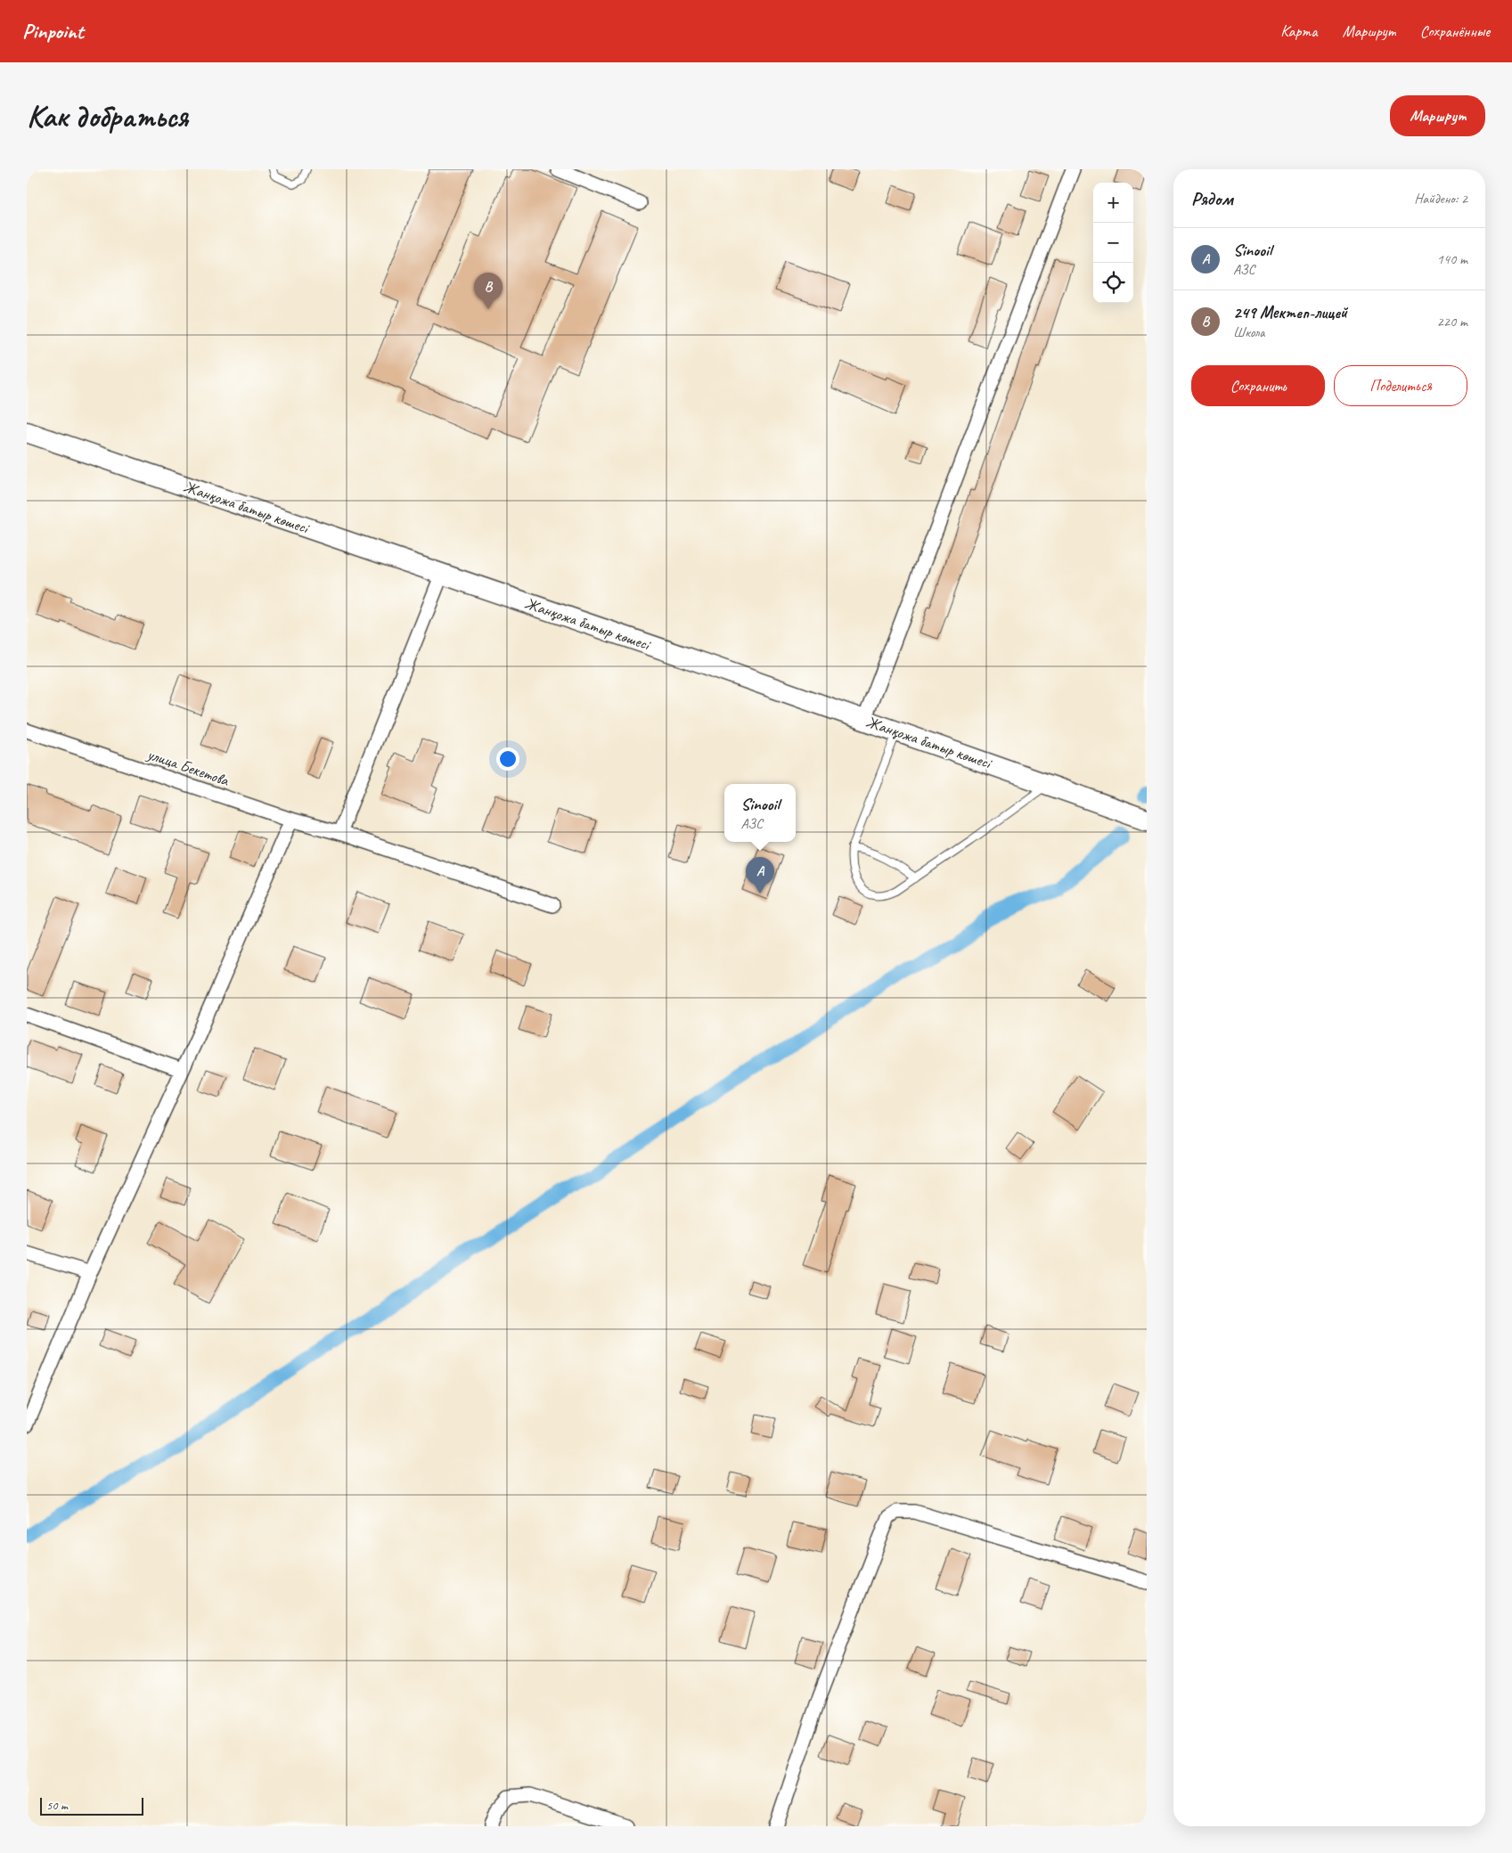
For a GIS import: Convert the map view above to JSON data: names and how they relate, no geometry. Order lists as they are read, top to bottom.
{
  "streets": {
    "street": ["Жанқожа батыр көшесі", "улица Бекетова"]
  },
  "scale_bar": "50 m",
  "page": {
    "header": "Pinpoint",
    "nav": ["Карта", "Маршрут", "Сохранённые"],
    "buttons": [
      "Маршрут",
      ["Сохранить", "Поделиться"]
    ],
    "title": "Как добраться",
    "heading": ["Рядом", "Найдено: 2"],
    "map_buttons": ["+", "−"],
    "list": [
      {
        "mark": "A",
        "name": "Sinooil",
        "note": "АЗС",
        "value": "140 m"
      },
      {
        "mark": "B",
        "name": "249 Мектеп-лицей",
        "note": "Школа",
        "value": "220 m"
      }
    ],
    "pins": ["B", "A"],
    "popup": ["Sinooil", "АЗС"],
    "scale": "50 m"
  }
}
